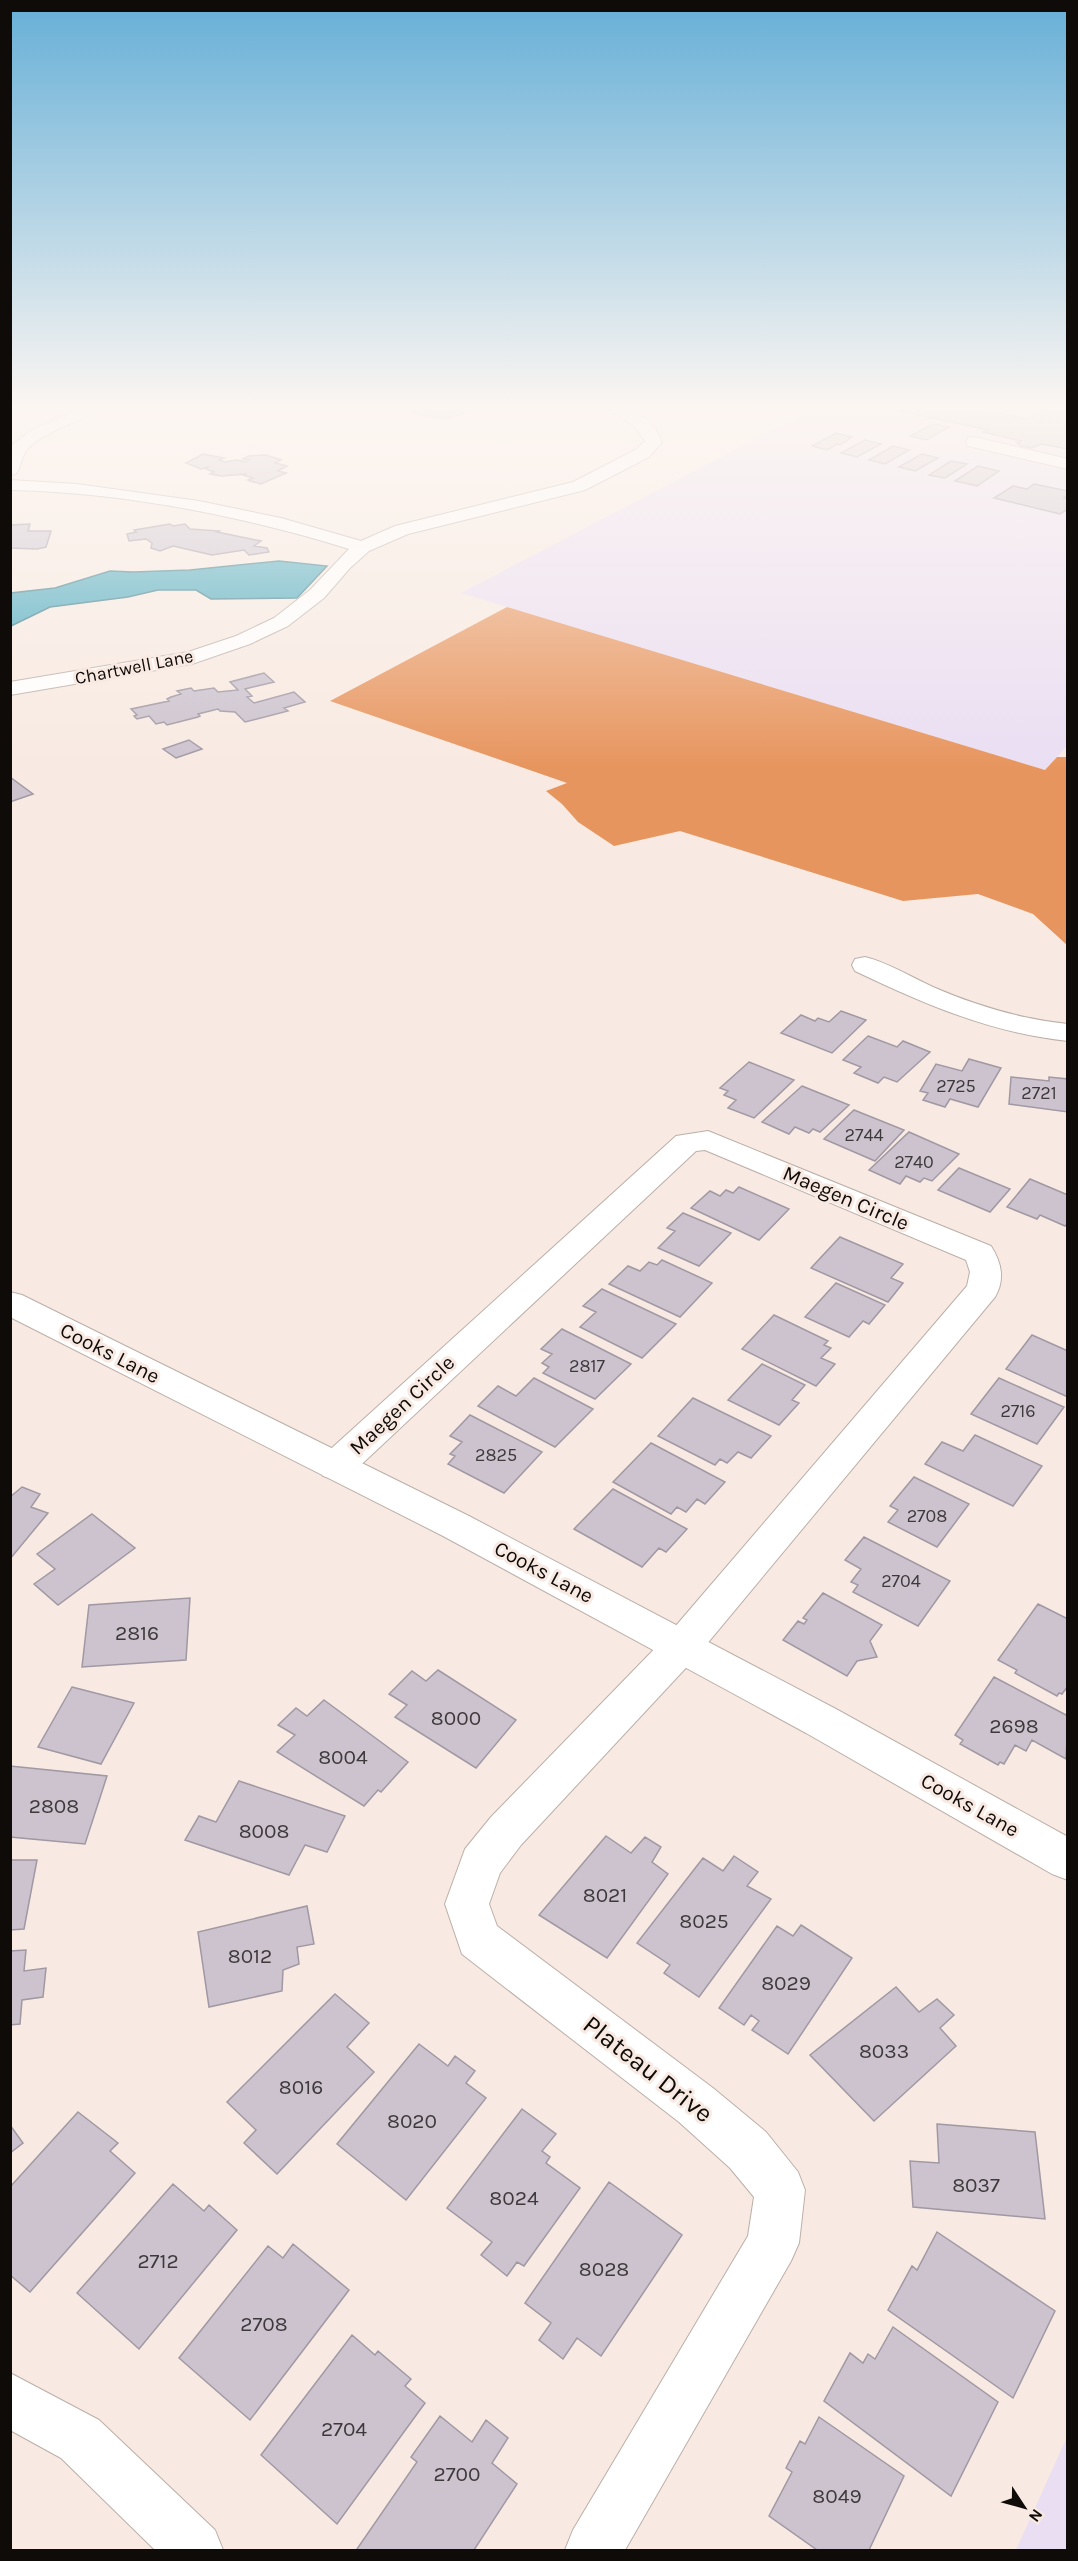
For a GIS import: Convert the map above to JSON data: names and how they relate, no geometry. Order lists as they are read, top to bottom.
{
  "streets": {
    "street": [
      "Chartwell Lane",
      "Maegen Circle",
      "Cooks Lane",
      "Plateau Drive"
    ]
  },
  "crossings": [
    ["Maegen Circle", "Cooks Lane"],
    ["Maegen Circle", "Plateau Drive"],
    ["Cooks Lane", "Plateau Drive"]
  ],
  "house_numbers": [
    "2725",
    "2721",
    "2744",
    "2740",
    "2817",
    "2716",
    "2825",
    "2708",
    "2704",
    "2816",
    "8000",
    "2698",
    "8004",
    "2808",
    "8008",
    "8021",
    "8025",
    "8012",
    "8029",
    "8033",
    "8016",
    "8020",
    "8037",
    "8024",
    "2712",
    "8028",
    "2708",
    "2704",
    "2700",
    "8049"
  ],
  "north": "bottom right"
}
